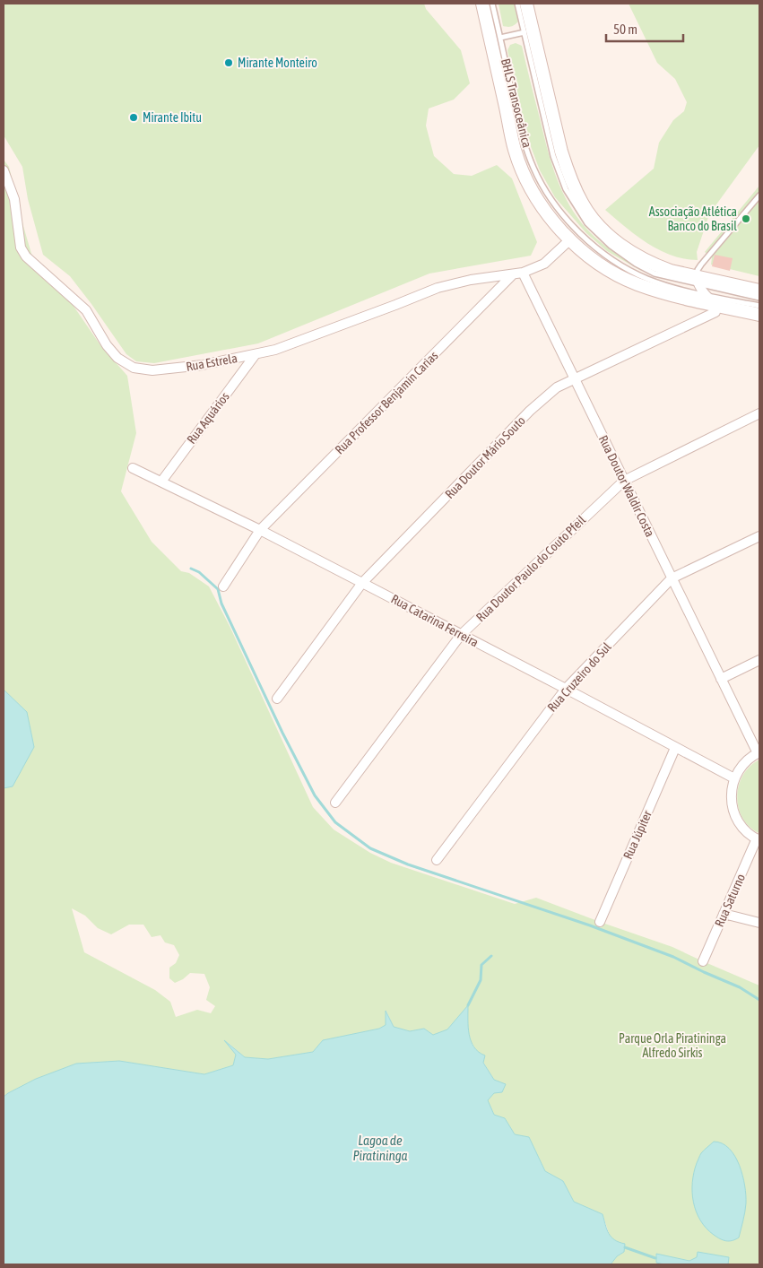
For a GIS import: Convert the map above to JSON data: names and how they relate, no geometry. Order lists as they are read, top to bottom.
{
  "streets": {
    "street": [
      "Rua Estrela",
      "Rua Professor Benjamin Carias",
      "Rua Aquários",
      "Rua Doutor Mário Souto",
      "Rua Doutor Waldir Costa",
      "Rua Doutor Paulo do Couto Pfeil",
      "Rua Catarina Ferreira",
      "Rua Cruzeiro do Sul",
      "Rua Júpiter",
      "Rua Saturno"
    ],
    "lane": ["BHLS Transoceânica"]
  },
  "crossings": [
    ["Rua Estrela", "Rua Professor Benjamin Carias"],
    ["Rua Estrela", "Rua Aquários"],
    ["Rua Estrela", "Rua Doutor Waldir Costa"],
    ["Rua Professor Benjamin Carias", "Rua Catarina Ferreira"],
    ["Rua Aquários", "Rua Catarina Ferreira"],
    ["Rua Doutor Mário Souto", "Rua Doutor Waldir Costa"],
    ["Rua Doutor Mário Souto", "Rua Catarina Ferreira"],
    ["Rua Doutor Waldir Costa", "Rua Doutor Paulo do Couto Pfeil"],
    ["Rua Doutor Waldir Costa", "Rua Catarina Ferreira"],
    ["Rua Doutor Waldir Costa", "Rua Cruzeiro do Sul"],
    ["Rua Doutor Paulo do Couto Pfeil", "Rua Catarina Ferreira"],
    ["Rua Catarina Ferreira", "Rua Cruzeiro do Sul"],
    ["Rua Catarina Ferreira", "Rua Júpiter"]
  ],
  "water": ["Lagoa de Piratininga"],
  "parks": ["Parque Orla Piratininga Alfredo Sirkis"],
  "places": ["Mirante Monteiro", "Mirante Ibitu", "Associação Atlética Banco do Brasil"],
  "scale_bar": "50 m"
}
